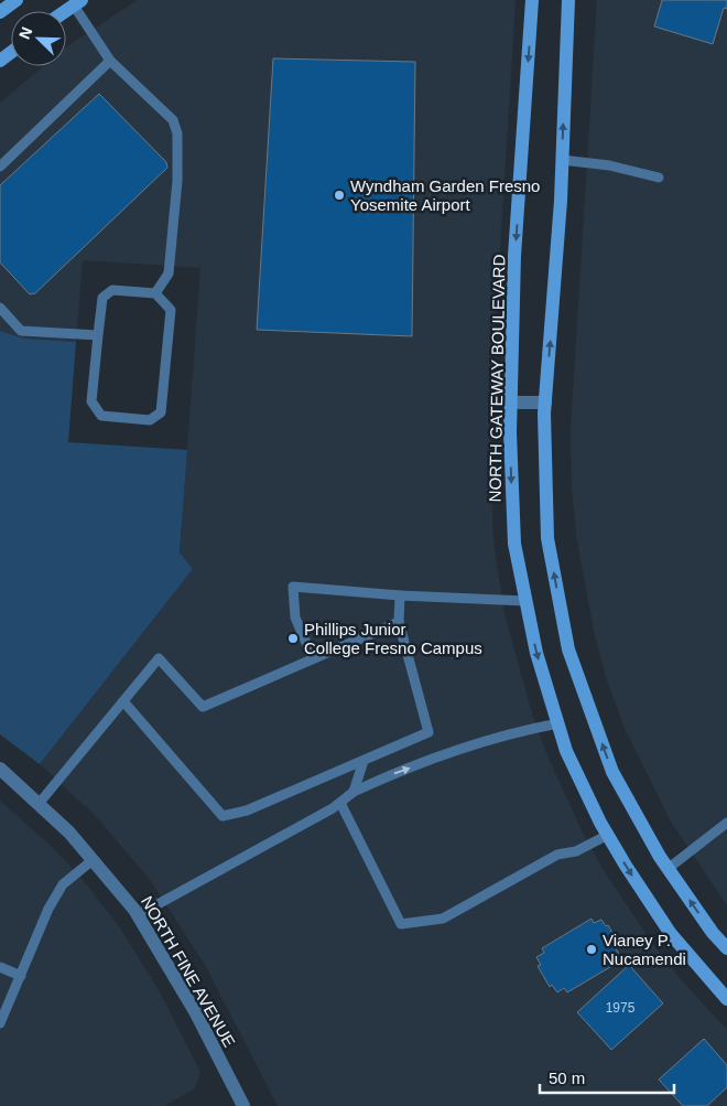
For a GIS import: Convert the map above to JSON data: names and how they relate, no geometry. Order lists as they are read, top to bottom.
{
  "streets": {
    "main road": ["NORTH GATEWAY BOULEVARD"],
    "street": ["NORTH FINE AVENUE"]
  },
  "places": ["Wyndham Garden Fresno Yosemite Airport", "Phillips Junior College Fresno Campus", "Vianey P. Nucamendi"],
  "house_numbers": ["1975"],
  "scale_bar": "50 m",
  "north": "top left"
}
